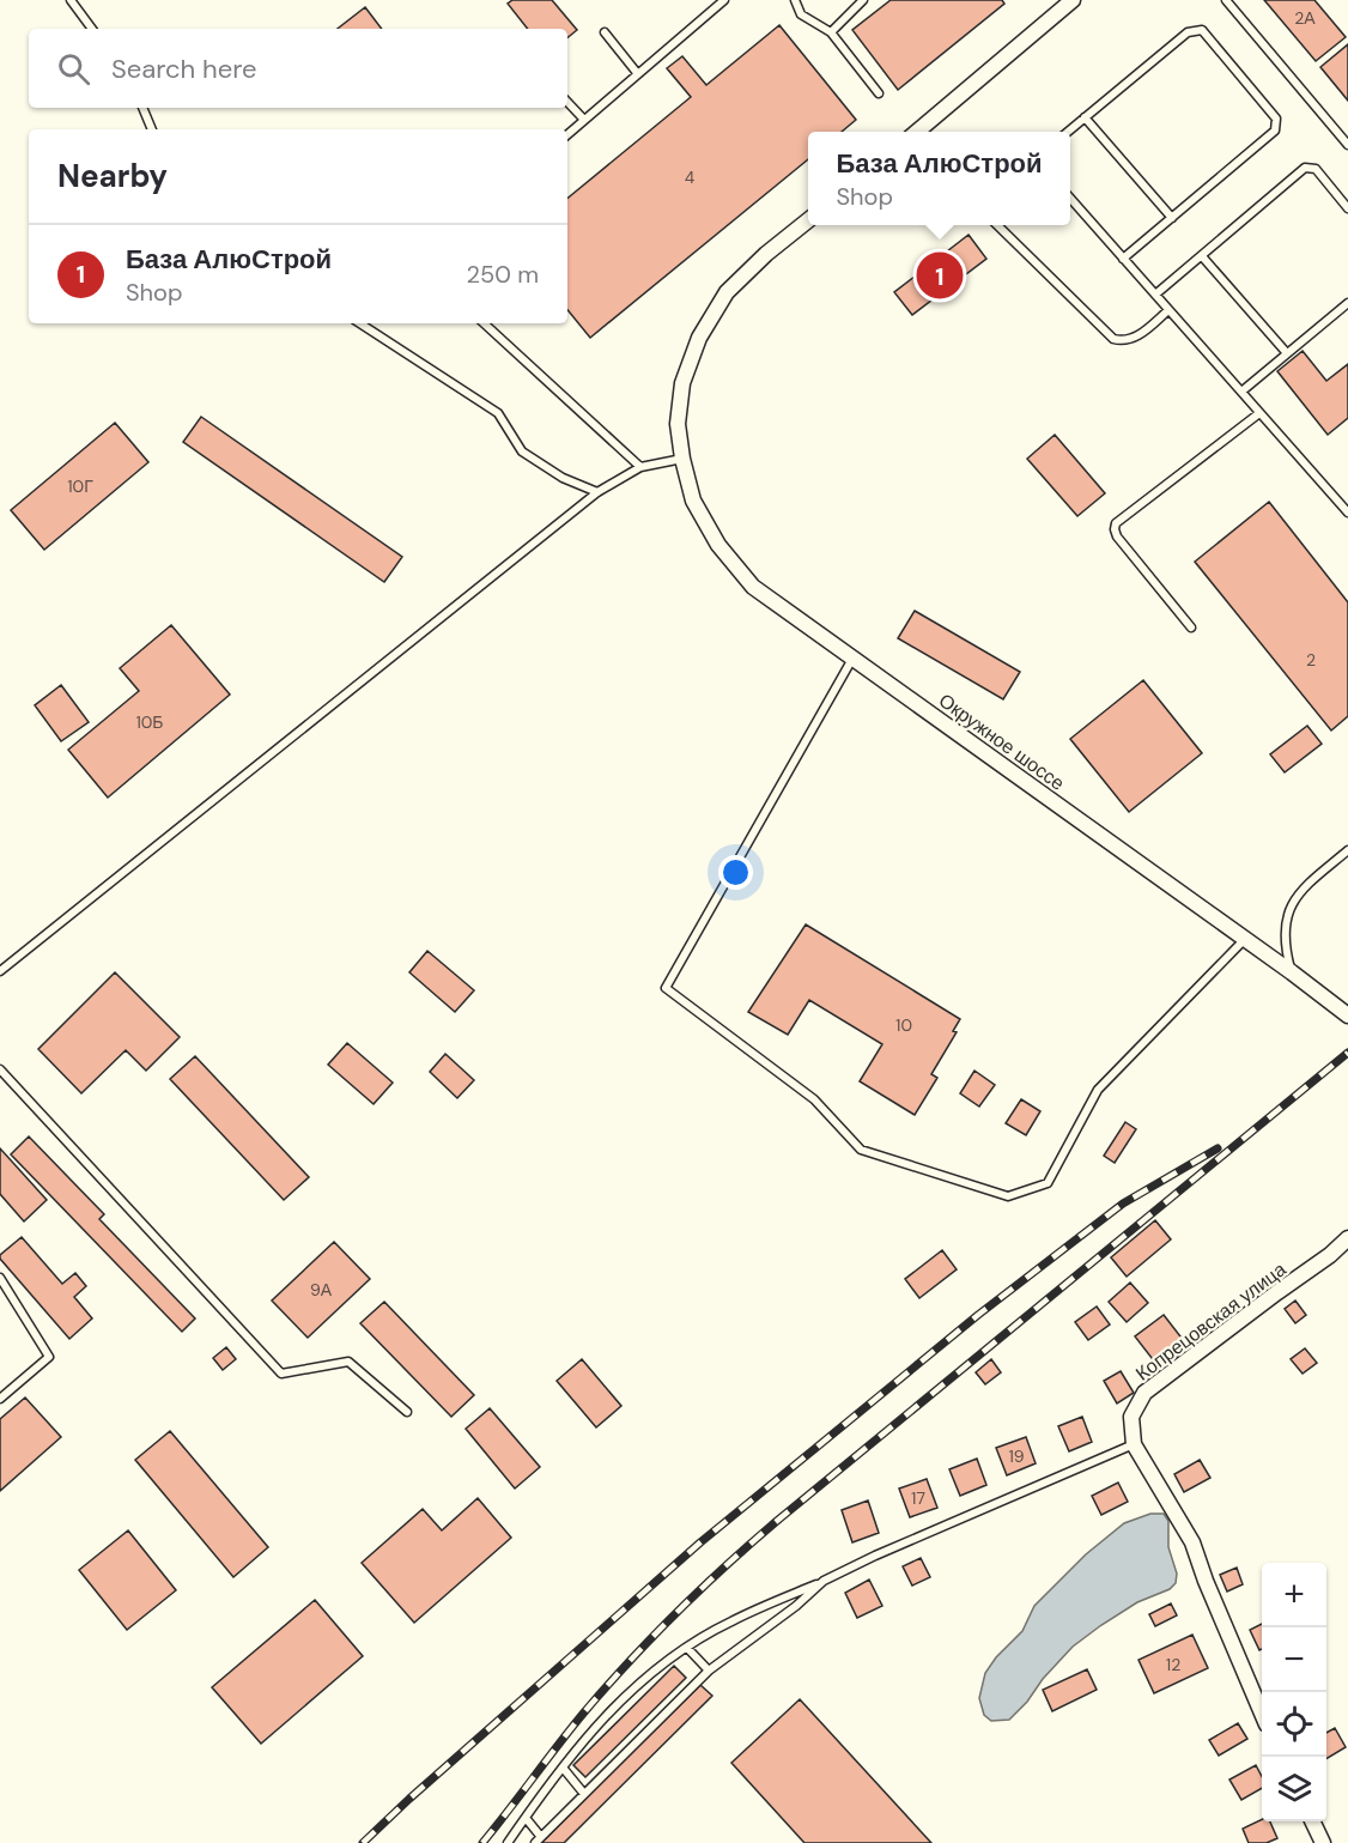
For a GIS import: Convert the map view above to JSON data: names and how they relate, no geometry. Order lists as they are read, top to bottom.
{
  "streets": {
    "street": ["Окружное шоссе", "Копрецовская улица"]
  },
  "house_numbers": [
    "2А",
    "4",
    "10Г",
    "2",
    "10Б",
    "10",
    "9А",
    "19",
    "17",
    "12"
  ],
  "page": {
    "search": "Search here",
    "heading": "Nearby",
    "popup": ["База АлюСтрой", "Shop"],
    "list": [
      {
        "mark": "1",
        "name": "База АлюСтрой",
        "note": "Shop",
        "value": "250 m"
      }
    ],
    "pins": "1",
    "map_buttons": ["+", "−"]
  }
}
